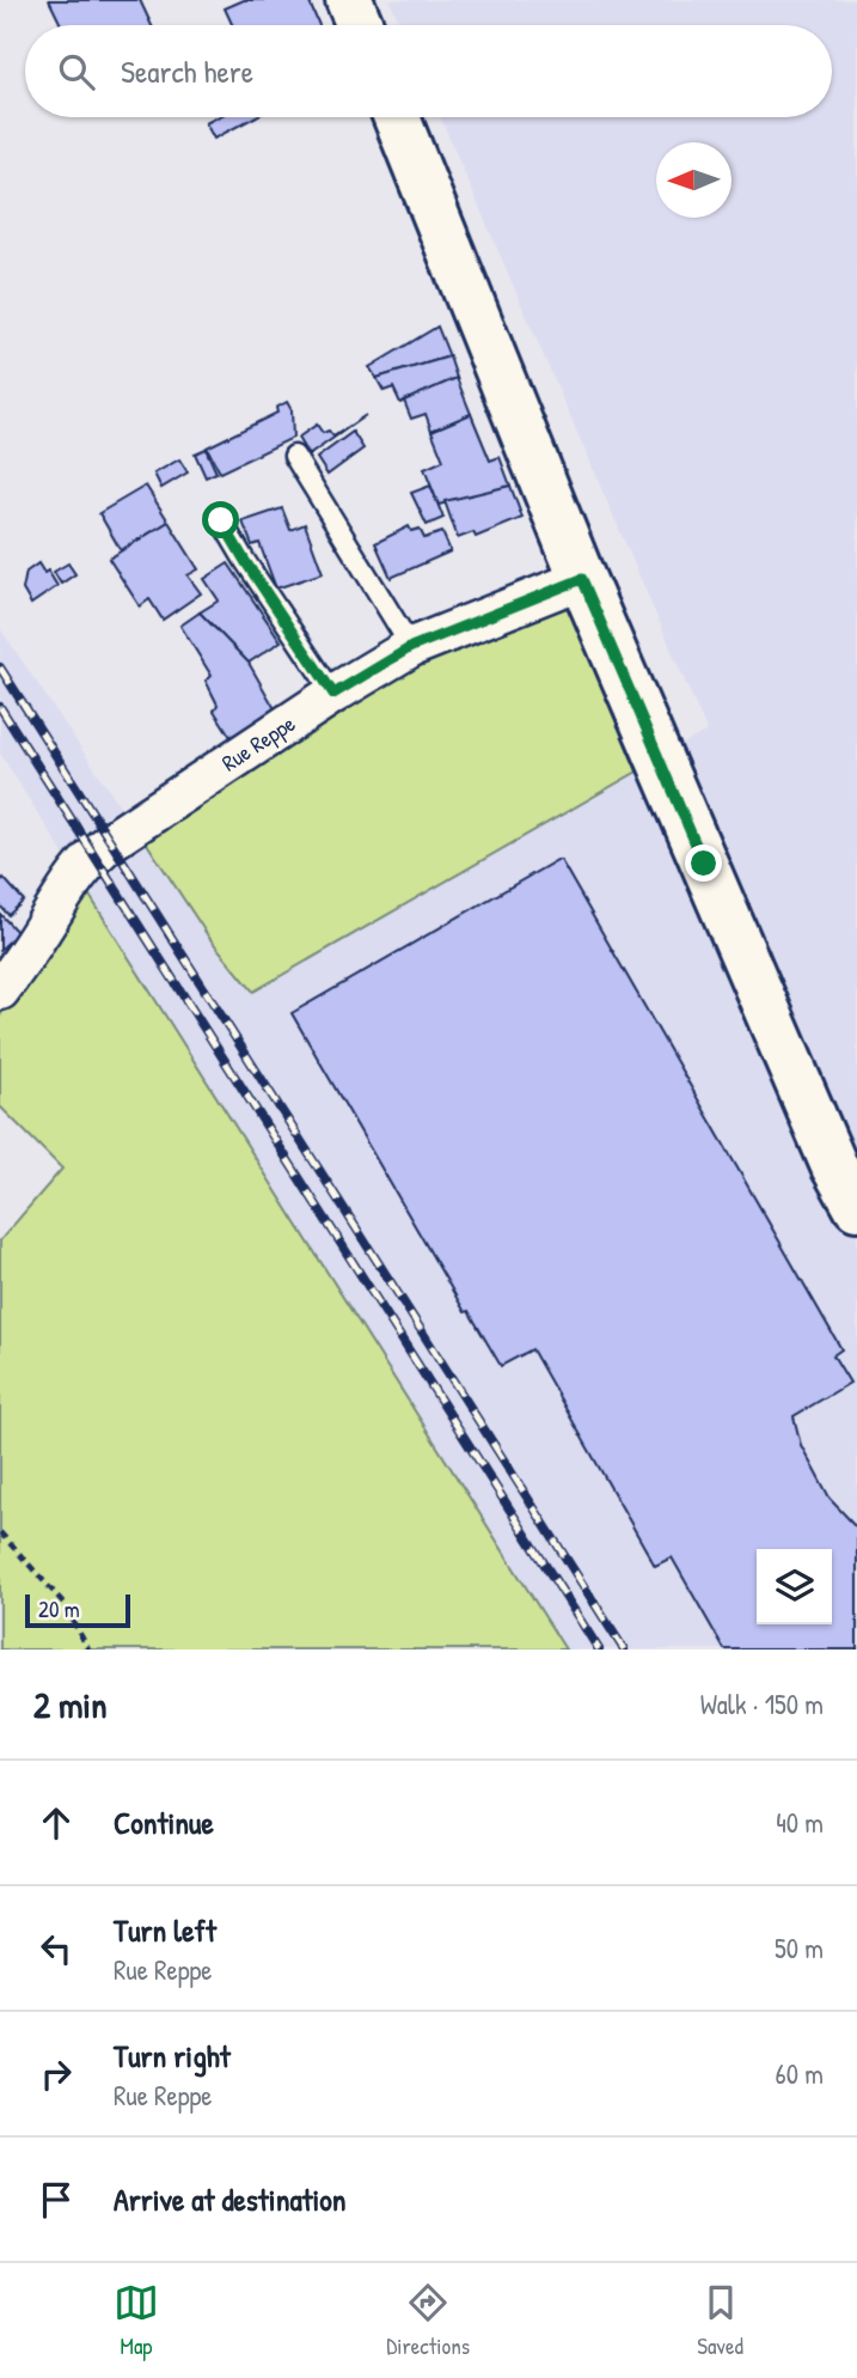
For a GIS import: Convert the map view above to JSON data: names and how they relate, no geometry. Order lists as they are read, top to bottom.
{
  "streets": {
    "street": ["Rue Reppe"]
  },
  "scale_bar": "20 m",
  "north": "left",
  "page": {
    "search": "Search here",
    "scale": "20 m",
    "heading": ["2 min", "Walk · 150 m"],
    "list": [
      ["Continue", "40 m"],
      ["Turn left", "Rue Reppe", "50 m"],
      ["Turn right", "Rue Reppe", "60 m"],
      "Arrive at destination"
    ],
    "nav": ["Map", "Directions", "Saved"]
  }
}
